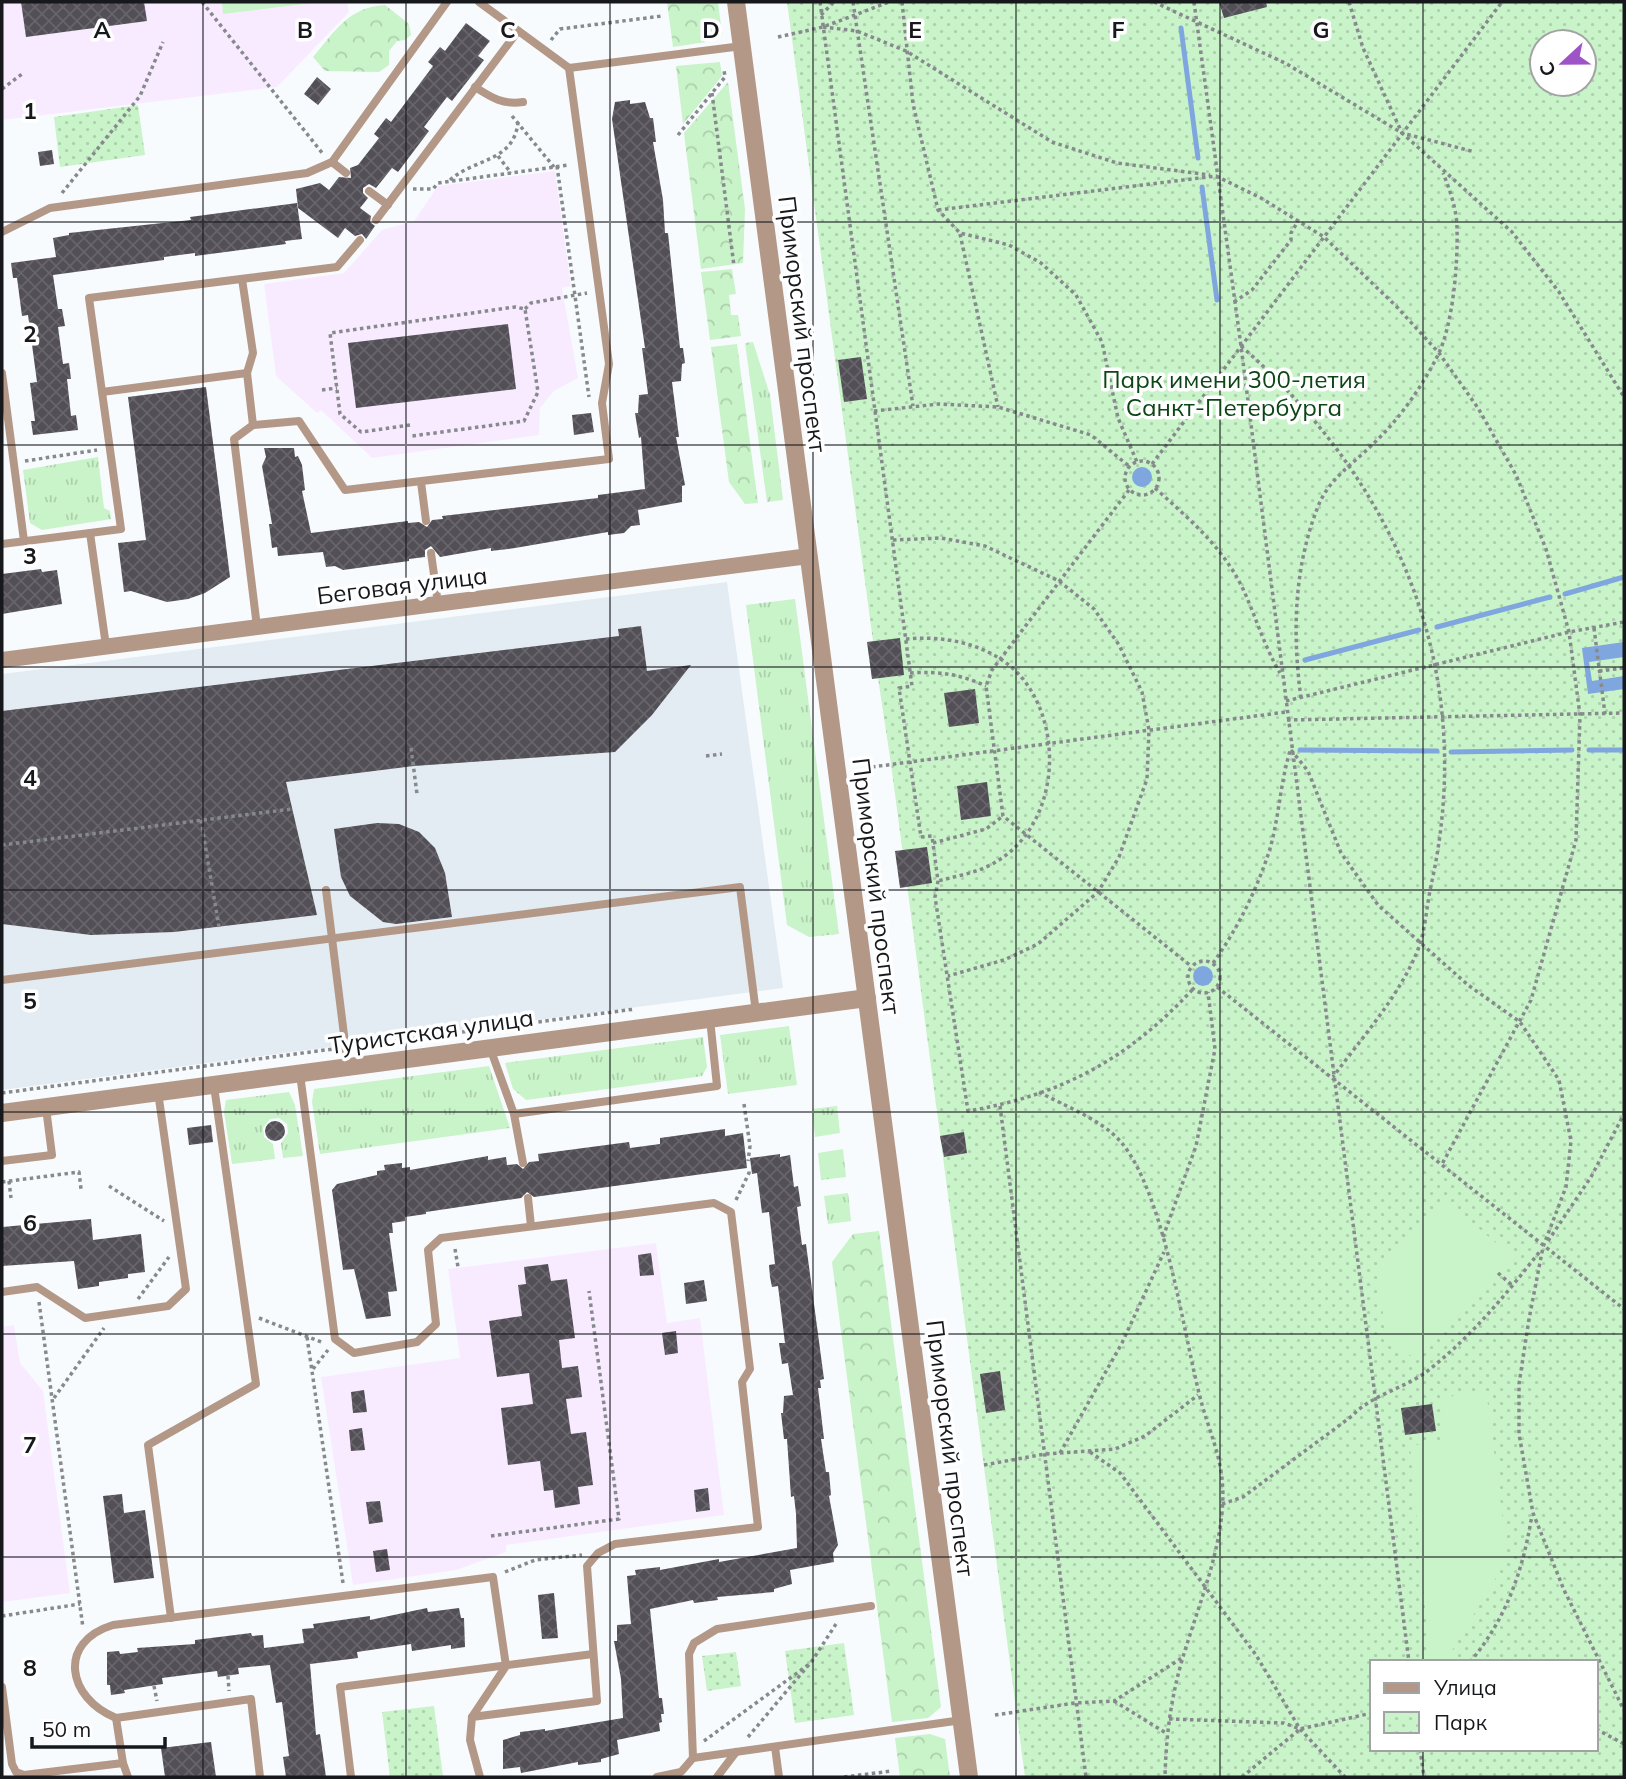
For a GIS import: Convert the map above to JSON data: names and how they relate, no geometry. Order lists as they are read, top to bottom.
{
  "streets": {
    "street": ["Приморский проспект", "Беговая улица", "Туристская улица"]
  },
  "crossings": [
    ["Приморский проспект", "Беговая улица"],
    ["Приморский проспект", "Туристская улица"]
  ],
  "parks": ["Парк имени 300-летия Санкт-Петербурга"],
  "legend": ["Улица", "Парк"],
  "scale_bar": "50 m",
  "north": "left",
  "grid": {
    "columns": [
      "A",
      "B",
      "C",
      "D",
      "E",
      "F",
      "G"
    ],
    "rows": [
      "1",
      "2",
      "3",
      "4",
      "5",
      "6",
      "7",
      "8"
    ]
  }
}
